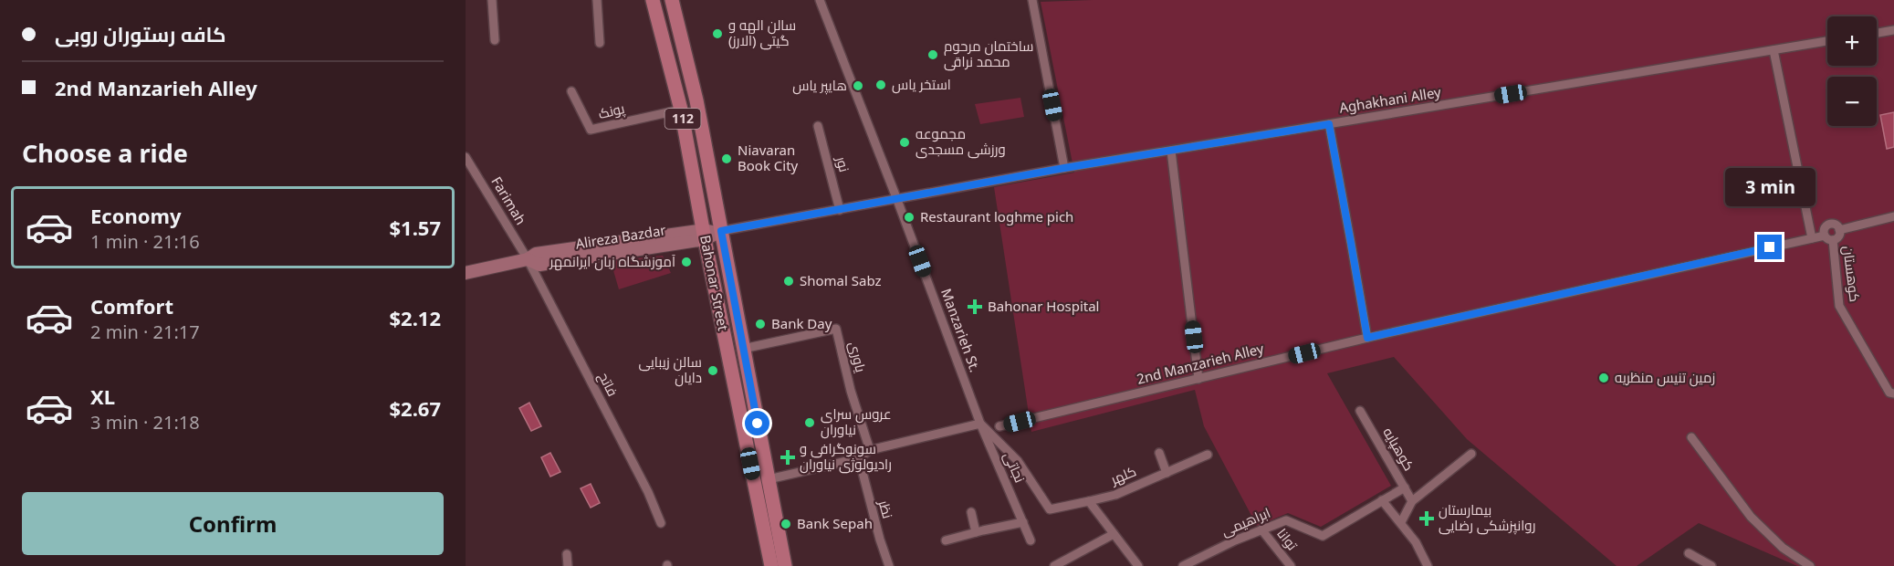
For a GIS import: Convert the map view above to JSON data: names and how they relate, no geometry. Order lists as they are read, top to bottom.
{
  "streets": {
    "main road": ["112", "Alireza Bazdar", "Bahonar Street"],
    "street": [
      "Aghakhani Alley",
      "پونک",
      "نور",
      "Farimah",
      "کوهستان",
      "Manzarieh St.",
      "یاوری",
      "2nd Manzarieh Alley",
      "فاتح",
      "کوهپایه",
      "نجاتی",
      "کلهر",
      "نظر",
      "ابراهیمی",
      "توانا"
    ]
  },
  "crossings": [
    ["Aghakhani Alley", "نور"],
    ["Aghakhani Alley", "Alireza Bazdar"],
    ["Aghakhani Alley", "Bahonar Street"],
    ["Aghakhani Alley", "Manzarieh St."],
    ["پونک", "Bahonar Street"],
    ["Farimah", "Alireza Bazdar"],
    ["Farimah", "فاتح"],
    ["Alireza Bazdar", "Bahonar Street"],
    ["Alireza Bazdar", "فاتح"],
    ["کوهستان", "2nd Manzarieh Alley"],
    ["Bahonar Street", "یاوری"],
    ["Manzarieh St.", "نجاتی"],
    ["Manzarieh St.", "کلهر"],
    ["کوهپایه", "ابراهیمی"],
    ["ابراهیمی", "توانا"]
  ],
  "places": {
    "other": [
      "سالن الهه و گیتی (الارز)",
      "ساختمان مرحوم محمد نراقی",
      "استخر یاس",
      "هایپر یاس",
      "مجموعه ورزشی مسجدی",
      "Niavaran Book City",
      "Restaurant loghme pich",
      "آموزشگاه زبان ایرانمهر",
      "Shomal Sabz",
      "Bank Day",
      "سالن زیبایی دایان",
      "زمین تنیس منظریه",
      "عروس سرای نیاوران",
      "Bank Sepah"
    ],
    "health": ["Bahonar Hospital", "سونوگرافی و رادیولوژی نیاوران", "بیمارستان روانپزشکی رضایی"]
  },
  "page": {
    "banner": ["کافه رستوران روبی", "2nd Manzarieh Alley"],
    "map_buttons": ["+", "−"],
    "heading": "Choose a ride",
    "bubble": "3 min",
    "list": [
      {
        "name": "Economy",
        "note": "1 min · 21:16",
        "value": "$1.57"
      },
      {
        "name": "Comfort",
        "note": "2 min · 21:17",
        "value": "$2.12"
      },
      {
        "name": "XL",
        "note": "3 min · 21:18",
        "value": "$2.67"
      }
    ],
    "buttons": "Confirm"
  }
}
